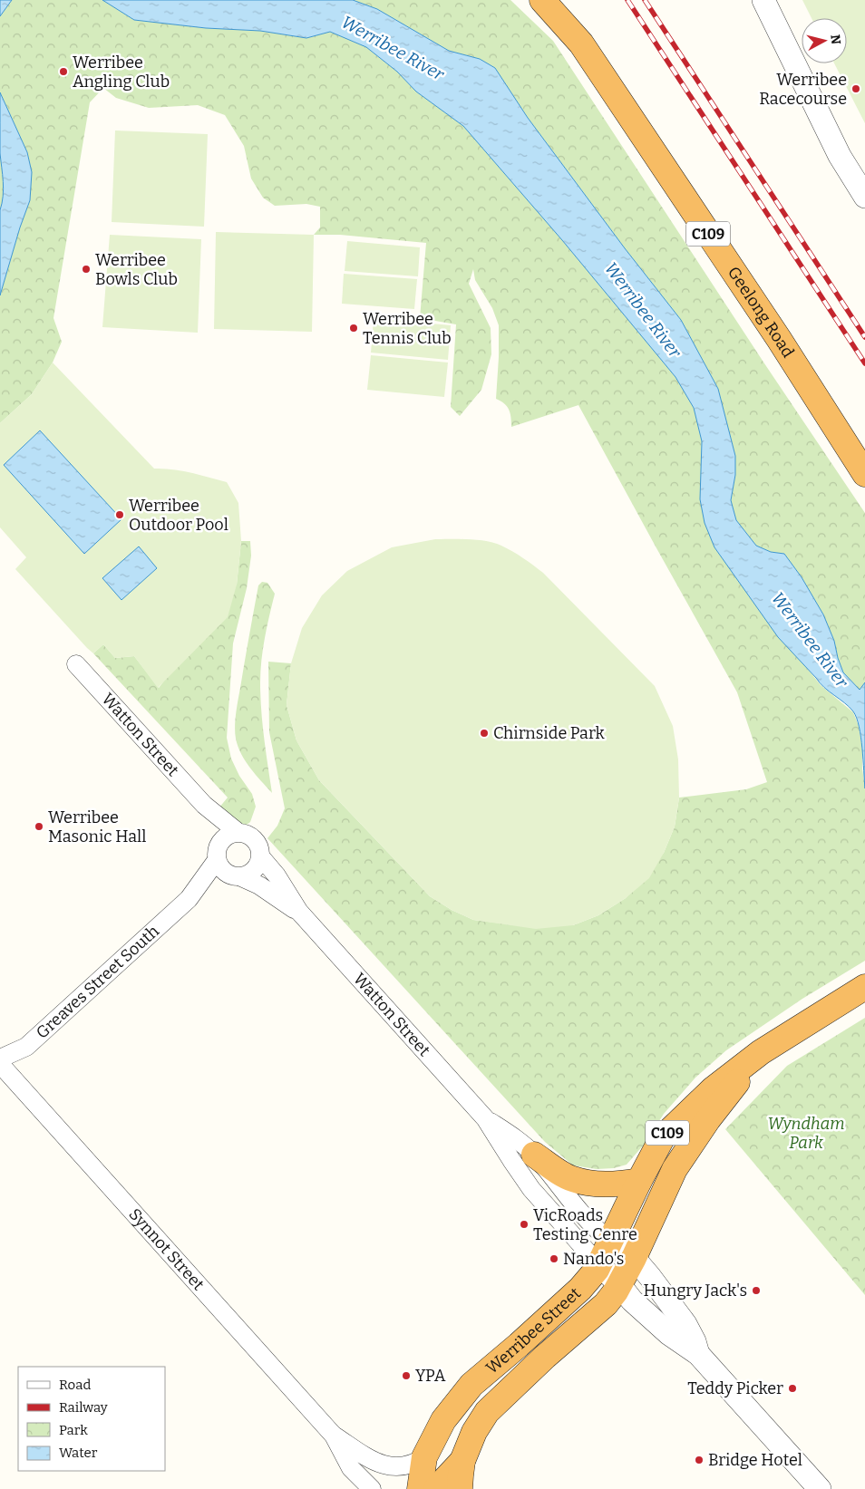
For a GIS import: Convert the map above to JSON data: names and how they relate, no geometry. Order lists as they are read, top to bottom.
{
  "streets": {
    "highway": ["C109", "Geelong Road", "Werribee Street"],
    "street": ["Watton Street", "Greaves Street South", "Synnot Street"]
  },
  "crossings": [
    ["Watton Street", "Greaves Street South"],
    ["Watton Street", "Werribee Street"],
    ["Synnot Street", "Werribee Street"]
  ],
  "water": ["Werribee River"],
  "parks": ["Wyndham Park"],
  "places": [
    "Werribee Angling Club",
    "Werribee Racecourse",
    "Werribee Bowls Club",
    "Werribee Tennis Club",
    "Werribee Outdoor Pool",
    "Chirnside Park",
    "Werribee Masonic Hall",
    "VicRoads Testing Cenre",
    "Nando's",
    "Hungry Jack's",
    "YPA",
    "Teddy Picker",
    "Bridge Hotel"
  ],
  "legend": [
    "Road",
    "Railway",
    "Park",
    "Water"
  ],
  "north": "right"
}
